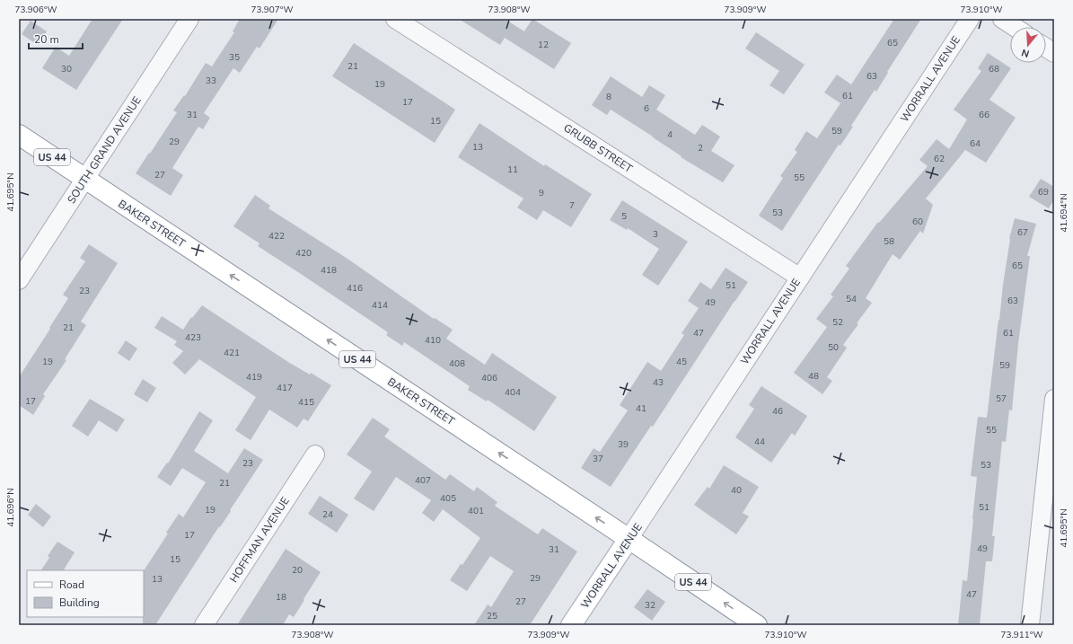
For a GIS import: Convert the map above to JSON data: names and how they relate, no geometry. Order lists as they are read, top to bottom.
{
  "streets": {
    "main road": ["WORRALL AVENUE", "US 44", "BAKER STREET"],
    "street": ["GRUBB STREET", "SOUTH GRAND AVENUE", "HOFFMAN AVENUE"]
  },
  "crossings": [
    ["WORRALL AVENUE", "GRUBB STREET"],
    ["WORRALL AVENUE", "BAKER STREET"],
    ["SOUTH GRAND AVENUE", "US 44"],
    ["SOUTH GRAND AVENUE", "BAKER STREET"],
    ["US 44", "BAKER STREET"]
  ],
  "one_way": ["BAKER STREET"],
  "house_numbers": [
    "65",
    "12",
    "35",
    "21",
    "30",
    "68",
    "63",
    "33",
    "19",
    "61",
    "8",
    "17",
    "6",
    "31",
    "66",
    "15",
    "59",
    "4",
    "29",
    "64",
    "13",
    "2",
    "62",
    "11",
    "27",
    "55",
    "69",
    "9",
    "7",
    "53",
    "5",
    "60",
    "67",
    "3",
    "422",
    "58",
    "420",
    "65",
    "418",
    "51",
    "416",
    "23",
    "54",
    "63",
    "49",
    "414",
    "52",
    "21",
    "47",
    "61",
    "423",
    "410",
    "50",
    "421",
    "19",
    "45",
    "408",
    "59",
    "48",
    "419",
    "406",
    "43",
    "417",
    "404",
    "57",
    "17",
    "415",
    "41",
    "46",
    "55",
    "44",
    "39",
    "37",
    "23",
    "53",
    "407",
    "21",
    "40",
    "405",
    "51",
    "19",
    "401",
    "24",
    "17",
    "49",
    "31",
    "15",
    "20",
    "29",
    "13",
    "47",
    "18",
    "27",
    "32",
    "25"
  ],
  "legend": ["Road", "Building"],
  "scale_bar": "20 m",
  "north": "bottom",
  "coordinates": [
    "73.906°W",
    "73.907°W",
    "73.908°W",
    "73.909°W",
    "73.910°W",
    "41.695°N",
    "41.694°N",
    "41.696°N",
    "73.911°W"
  ]
}
